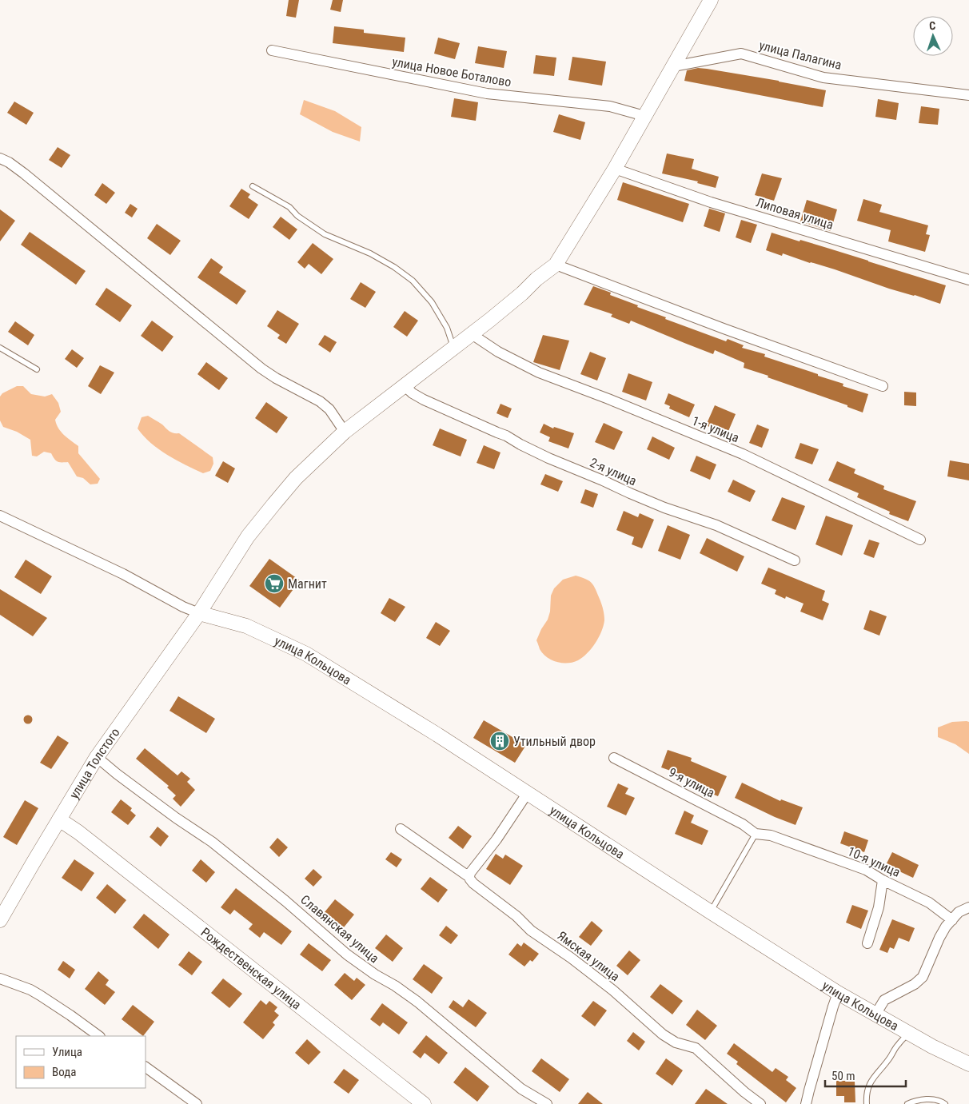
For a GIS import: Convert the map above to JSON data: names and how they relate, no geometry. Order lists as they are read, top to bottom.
{
  "streets": {
    "street": [
      "улица Палагина",
      "улица Новое Боталово",
      "Липовая улица",
      "1-я улица",
      "2-я улица",
      "улица Кольцова",
      "улица Толстого",
      "9-я улица",
      "10-я улица",
      "Славянская улица",
      "Ямская улица",
      "Рождественская улица"
    ]
  },
  "crossings": [
    ["1-я улица", "улица Толстого"],
    ["2-я улица", "улица Толстого"],
    ["улица Кольцова", "улица Толстого"],
    ["улица Толстого", "Славянская улица"],
    ["улица Толстого", "Рождественская улица"],
    ["9-я улица", "10-я улица"]
  ],
  "places": {
    "supermarket": ["Магнит"],
    "building": ["Утильный двор"]
  },
  "legend": ["Улица", "Вода"],
  "scale_bar": "50 m",
  "north": "top"
}
